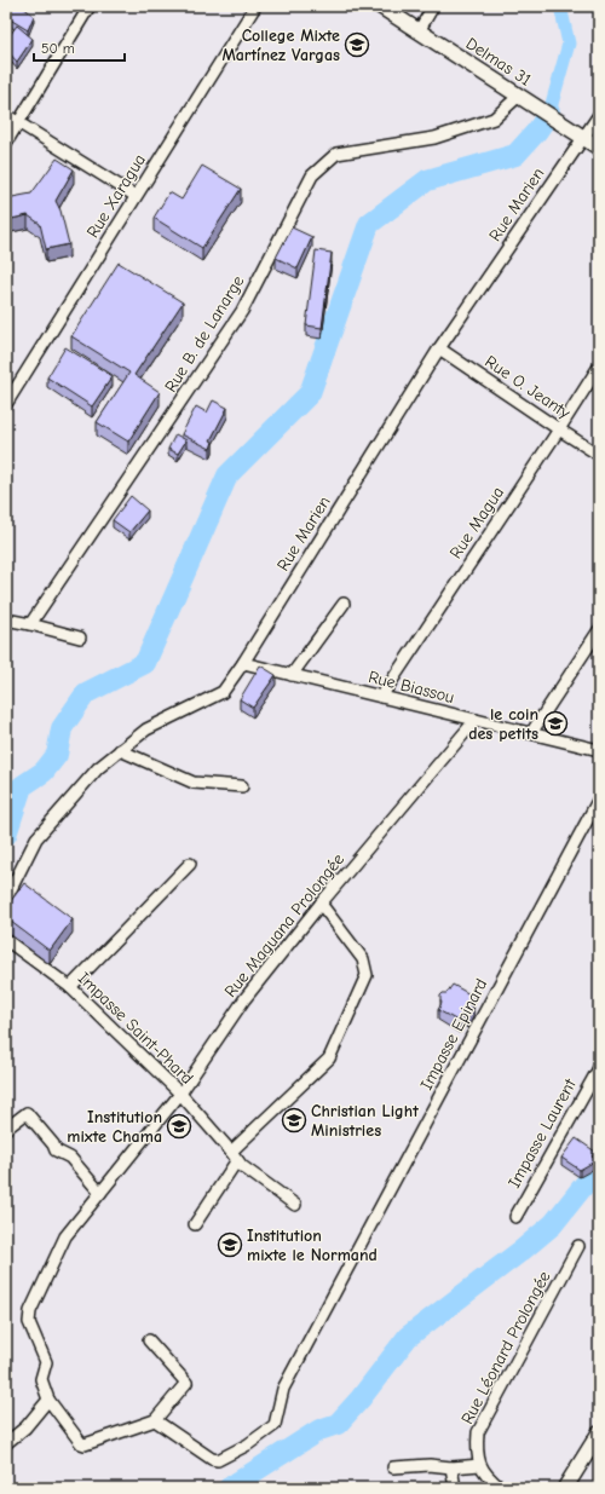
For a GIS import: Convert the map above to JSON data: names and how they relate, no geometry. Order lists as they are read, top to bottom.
{
  "streets": {
    "street": [
      "Delmas 31",
      "Rue Xaragua",
      "Rue Marien",
      "Rue B. de Lanarge",
      "Rue O. Jeanty",
      "Rue Magua",
      "Rue Biassou",
      "Rue Maguana Prolongée",
      "Impasse Saint-Phard",
      "Impasse Epinard",
      "Impasse Laurent",
      "Rue Léonard Prolongée"
    ]
  },
  "crossings": [
    ["Delmas 31", "Rue Marien"],
    ["Delmas 31", "Rue B. de Lanarge"],
    ["Rue Marien", "Rue O. Jeanty"],
    ["Rue Marien", "Rue Biassou"],
    ["Rue O. Jeanty", "Rue Magua"],
    ["Rue Magua", "Rue Biassou"],
    ["Rue Biassou", "Rue Maguana Prolongée"],
    ["Rue Maguana Prolongée", "Impasse Saint-Phard"]
  ],
  "places": {
    "school or university": [
      "College Mixte Martínez Vargas",
      "le coin des petits",
      "Christian Light Ministries",
      "Institution mixte Chama",
      "Institution mixte le Normand"
    ]
  },
  "scale_bar": "50 m"
}
